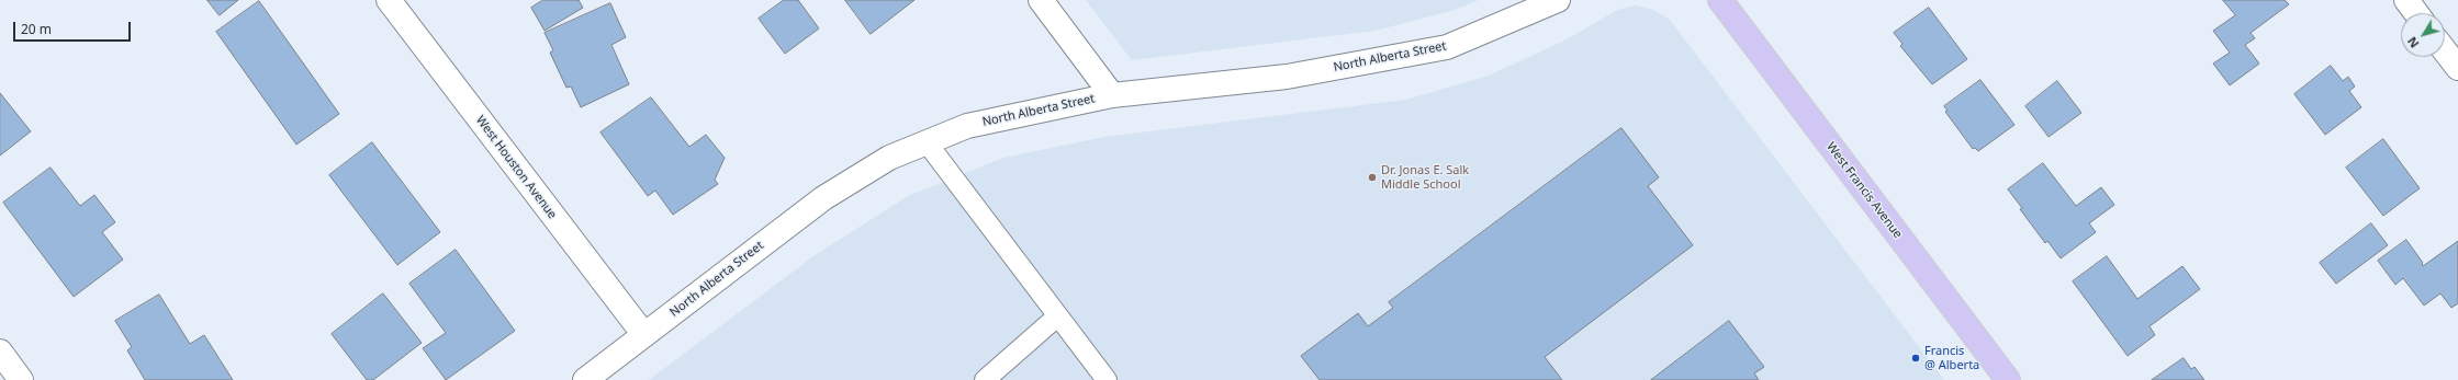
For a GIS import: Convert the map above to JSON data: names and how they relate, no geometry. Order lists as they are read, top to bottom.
{
  "streets": {
    "main road": ["West Francis Avenue"],
    "street": ["North Alberta Street", "West Houston Avenue"]
  },
  "crossings": [
    ["North Alberta Street", "West Houston Avenue"]
  ],
  "places": ["Dr. Jonas E. Salk Middle School", "Francis @ Alberta"],
  "scale_bar": "20 m",
  "north": "bottom left"
}
